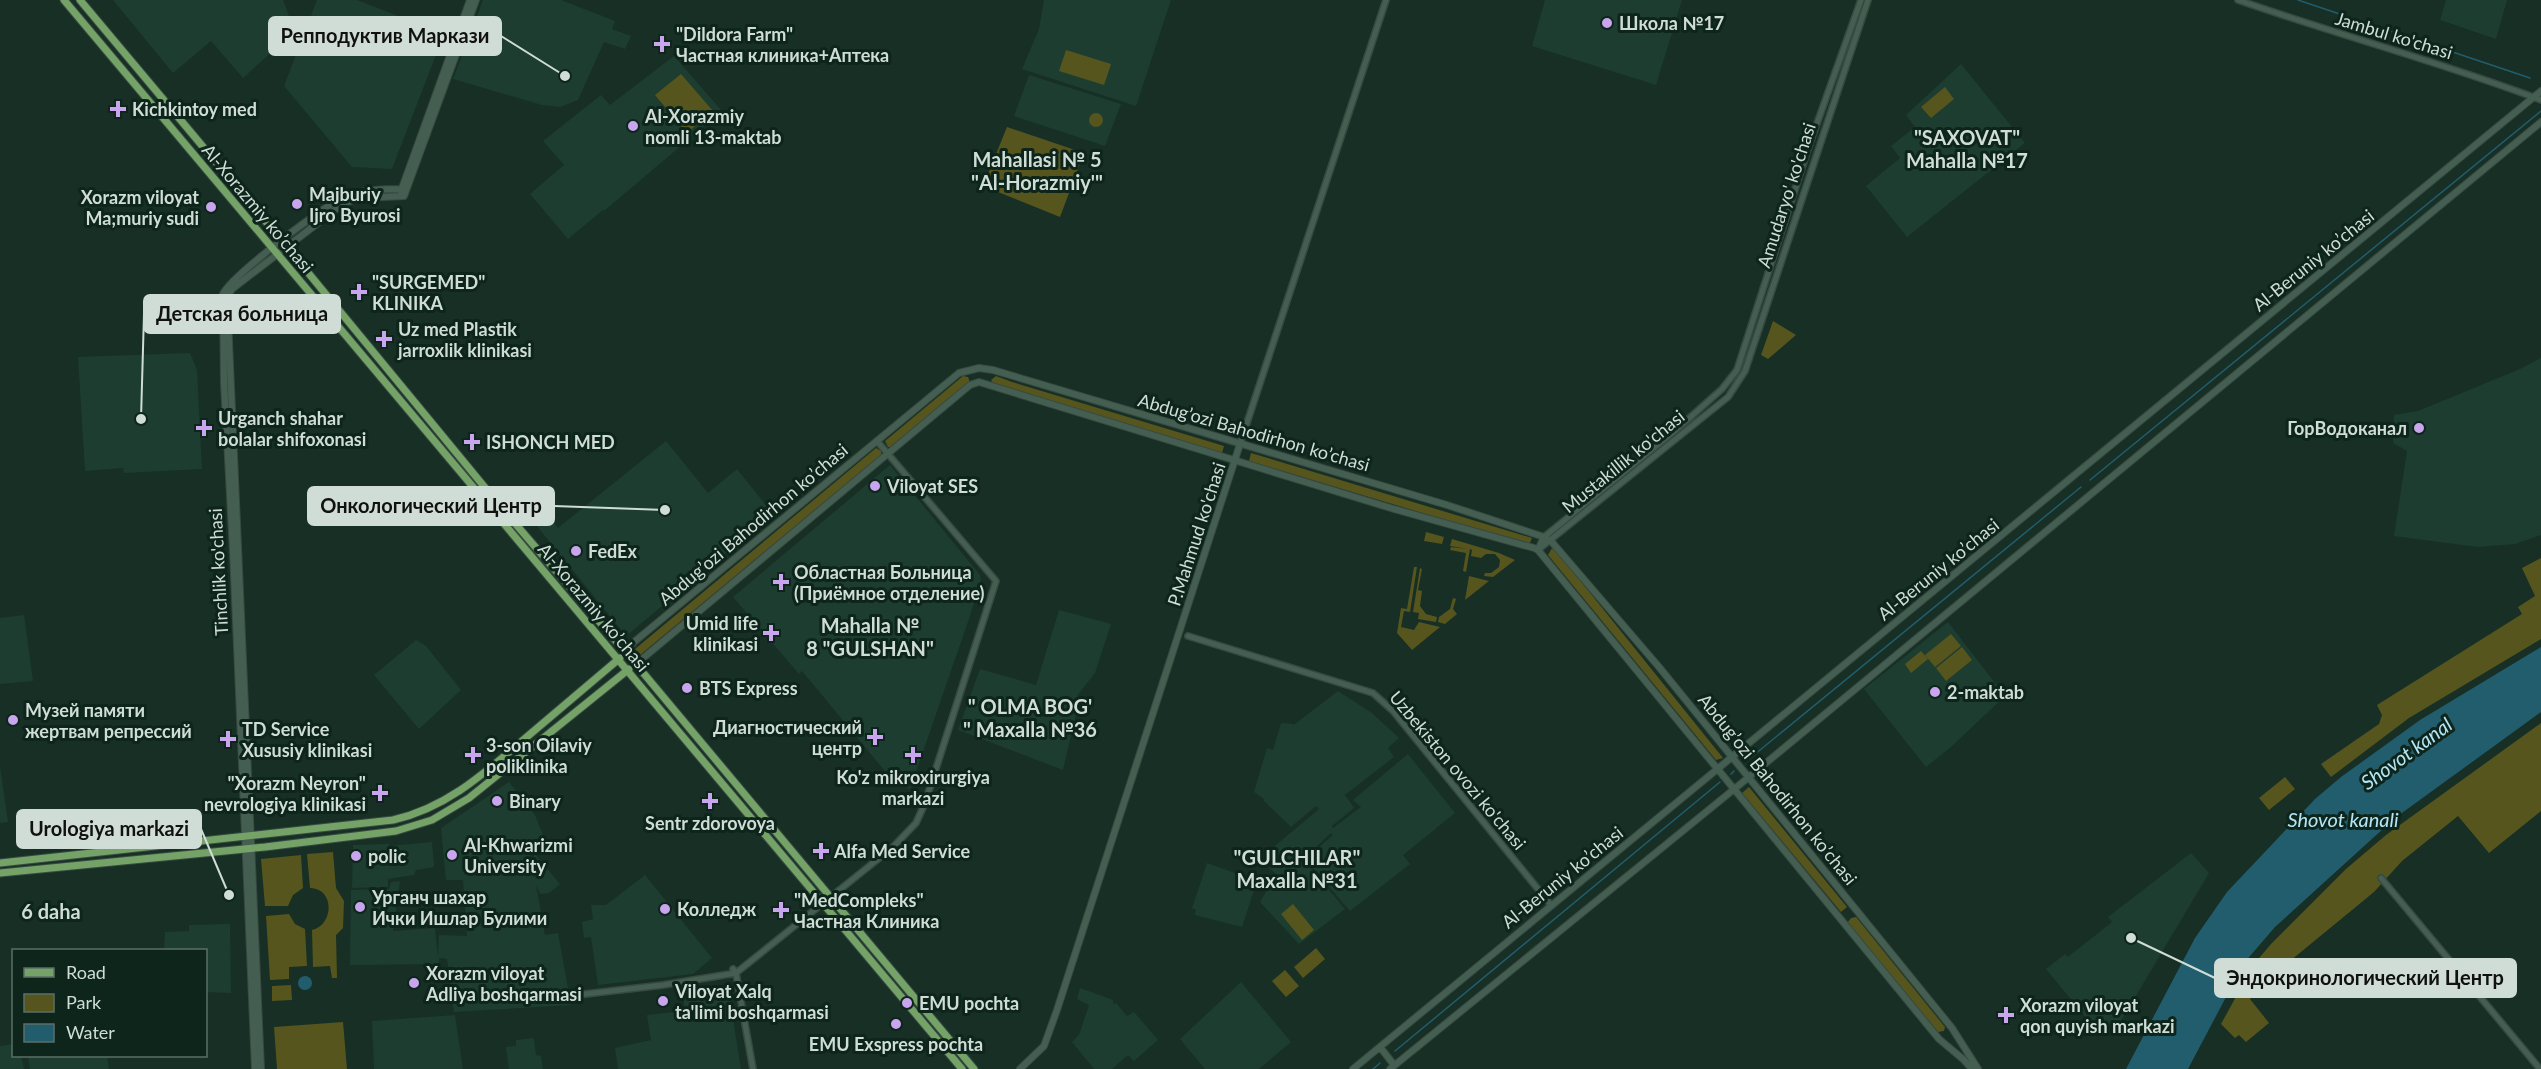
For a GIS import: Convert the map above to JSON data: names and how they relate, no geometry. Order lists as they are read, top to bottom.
{
  "streets": {
    "main road": [
      "Al-Xorazmiy ko’chasi",
      "Al-Beruniy ko’chasi",
      "Abdug’ozi Bahodirhon ko’chasi",
      "P.Mahmud ko'chasi",
      "Tinchlik ko'chasi"
    ],
    "street": [
      "Jambul ko'chasi",
      "Amudaryo' ko'chasi",
      "Mustakillik ko'chasi",
      "Uzbekiston ovozi ko'chasi"
    ]
  },
  "crossings": [
    ["Jambul ko'chasi", "Al-Beruniy ko’chasi"],
    ["Amudaryo' ko'chasi", "Mustakillik ko'chasi"],
    ["Al-Xorazmiy ko’chasi", "Abdug’ozi Bahodirhon ko’chasi"],
    ["Al-Xorazmiy ko’chasi", "Tinchlik ko'chasi"],
    ["Al-Beruniy ko’chasi", "Abdug’ozi Bahodirhon ko’chasi"],
    ["Al-Beruniy ko’chasi", "Uzbekiston ovozi ko'chasi"],
    ["Abdug’ozi Bahodirhon ko’chasi", "Mustakillik ko'chasi"],
    ["Abdug’ozi Bahodirhon ko’chasi", "P.Mahmud ko'chasi"],
    ["Abdug’ozi Bahodirhon ko’chasi", "Tinchlik ko'chasi"]
  ],
  "districts": [
    "\"SAXOVAT\" Mahalla №17",
    "Mahallasi № 5 \"Аl-Horazmiy'\"",
    "Mahalla № 8 \"GULSHAN\"",
    "\" OLMA BOG' \" Maxalla №36",
    "\"GULCHILAR\" Maxalla №31",
    "6 daha"
  ],
  "water": ["Shovot kanal", "Shovot kanali"],
  "places": {
    "other": [
      "Школа №17",
      "Репподуктив Маркази",
      "Аl-Xоrаzmiy nоmli 13-mаktаb",
      "Majburiy Ijro Byurosi",
      "Xorazm viloyat Ma;muriy sudi",
      "Детская больница",
      "ГорВодоканал",
      "Viloyat SES",
      "Онкологический Центр",
      "FedEx",
      "BTS Express",
      "2-maktab",
      "Музей памяти жертвам репрессий",
      "Binary",
      "Al-Khwarizmi University",
      "polic",
      "Urologiya markazi",
      "Урганч шахар Ички Ишлар Булими",
      "Колледж",
      "Эндокринологический Центр",
      "Xorazm viloyat Adliya boshqarmasi",
      "Viloyat Xalq ta'limi boshqarmasi",
      "EMU pochta",
      "EMU Exspress pochta"
    ],
    "health": [
      "\"Dildora Farm\" Частная клиника+Аптека",
      "Kichkintoy med",
      "\"SURGEMED\" KLINIKA",
      "Uz med Plastik jarroxlik klinikasi",
      "Urganch shahar bolalar shifoxonasi",
      "ISHONCH MED",
      "Областная Больница (Приёмное отделение)",
      "Umid life klinikasi",
      "Диагностический центр",
      "TD Service Xususiy klinikasi",
      "3-son Oilaviy poliklinika",
      "Ko'z mikroxirurgiya markazi",
      "\"Xorazm Neyron\" nevrologiya klinikasi",
      "Sentr zdorovoya",
      "Alfa Med Service",
      "\"MedCompleks\" Частная Клиника",
      "Xorazm viloyat qon quyish markazi"
    ]
  },
  "legend": ["Road", "Park", "Water"]
}
